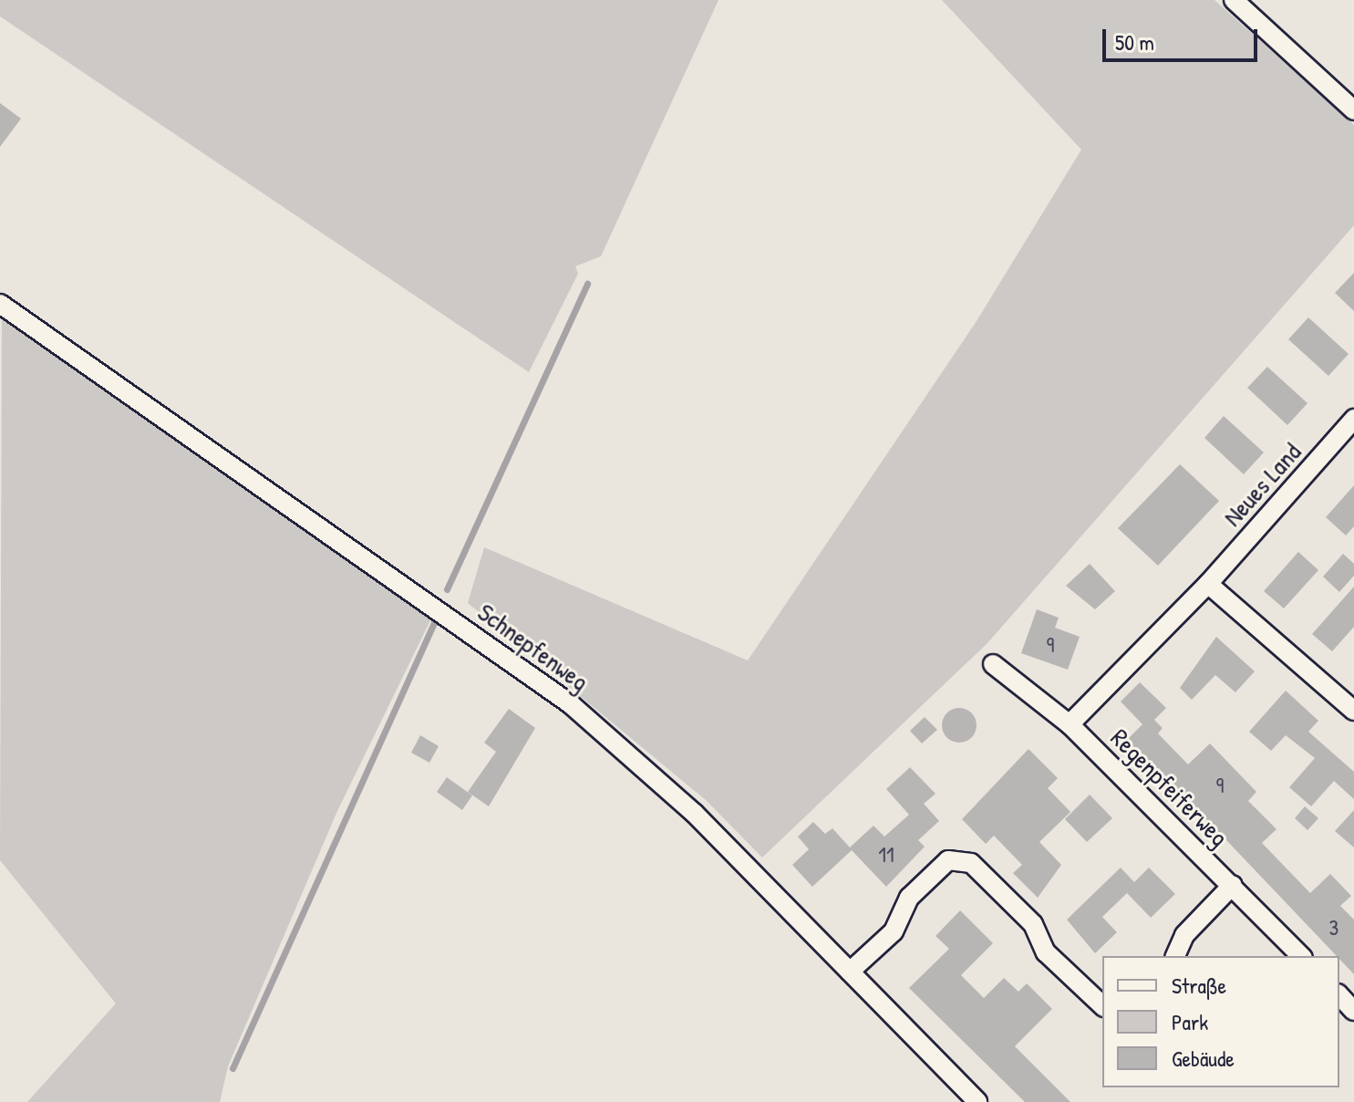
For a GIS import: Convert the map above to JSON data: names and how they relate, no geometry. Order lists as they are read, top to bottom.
{
  "streets": {
    "street": ["Neues Land", "Schnepfenweg", "Regenpfeiferweg"]
  },
  "crossings": [
    ["Neues Land", "Regenpfeiferweg"]
  ],
  "house_numbers": [
    "9",
    "9",
    "11",
    "3"
  ],
  "legend": ["Straße", "Park", "Gebäude"],
  "scale_bar": "50 m"
}
